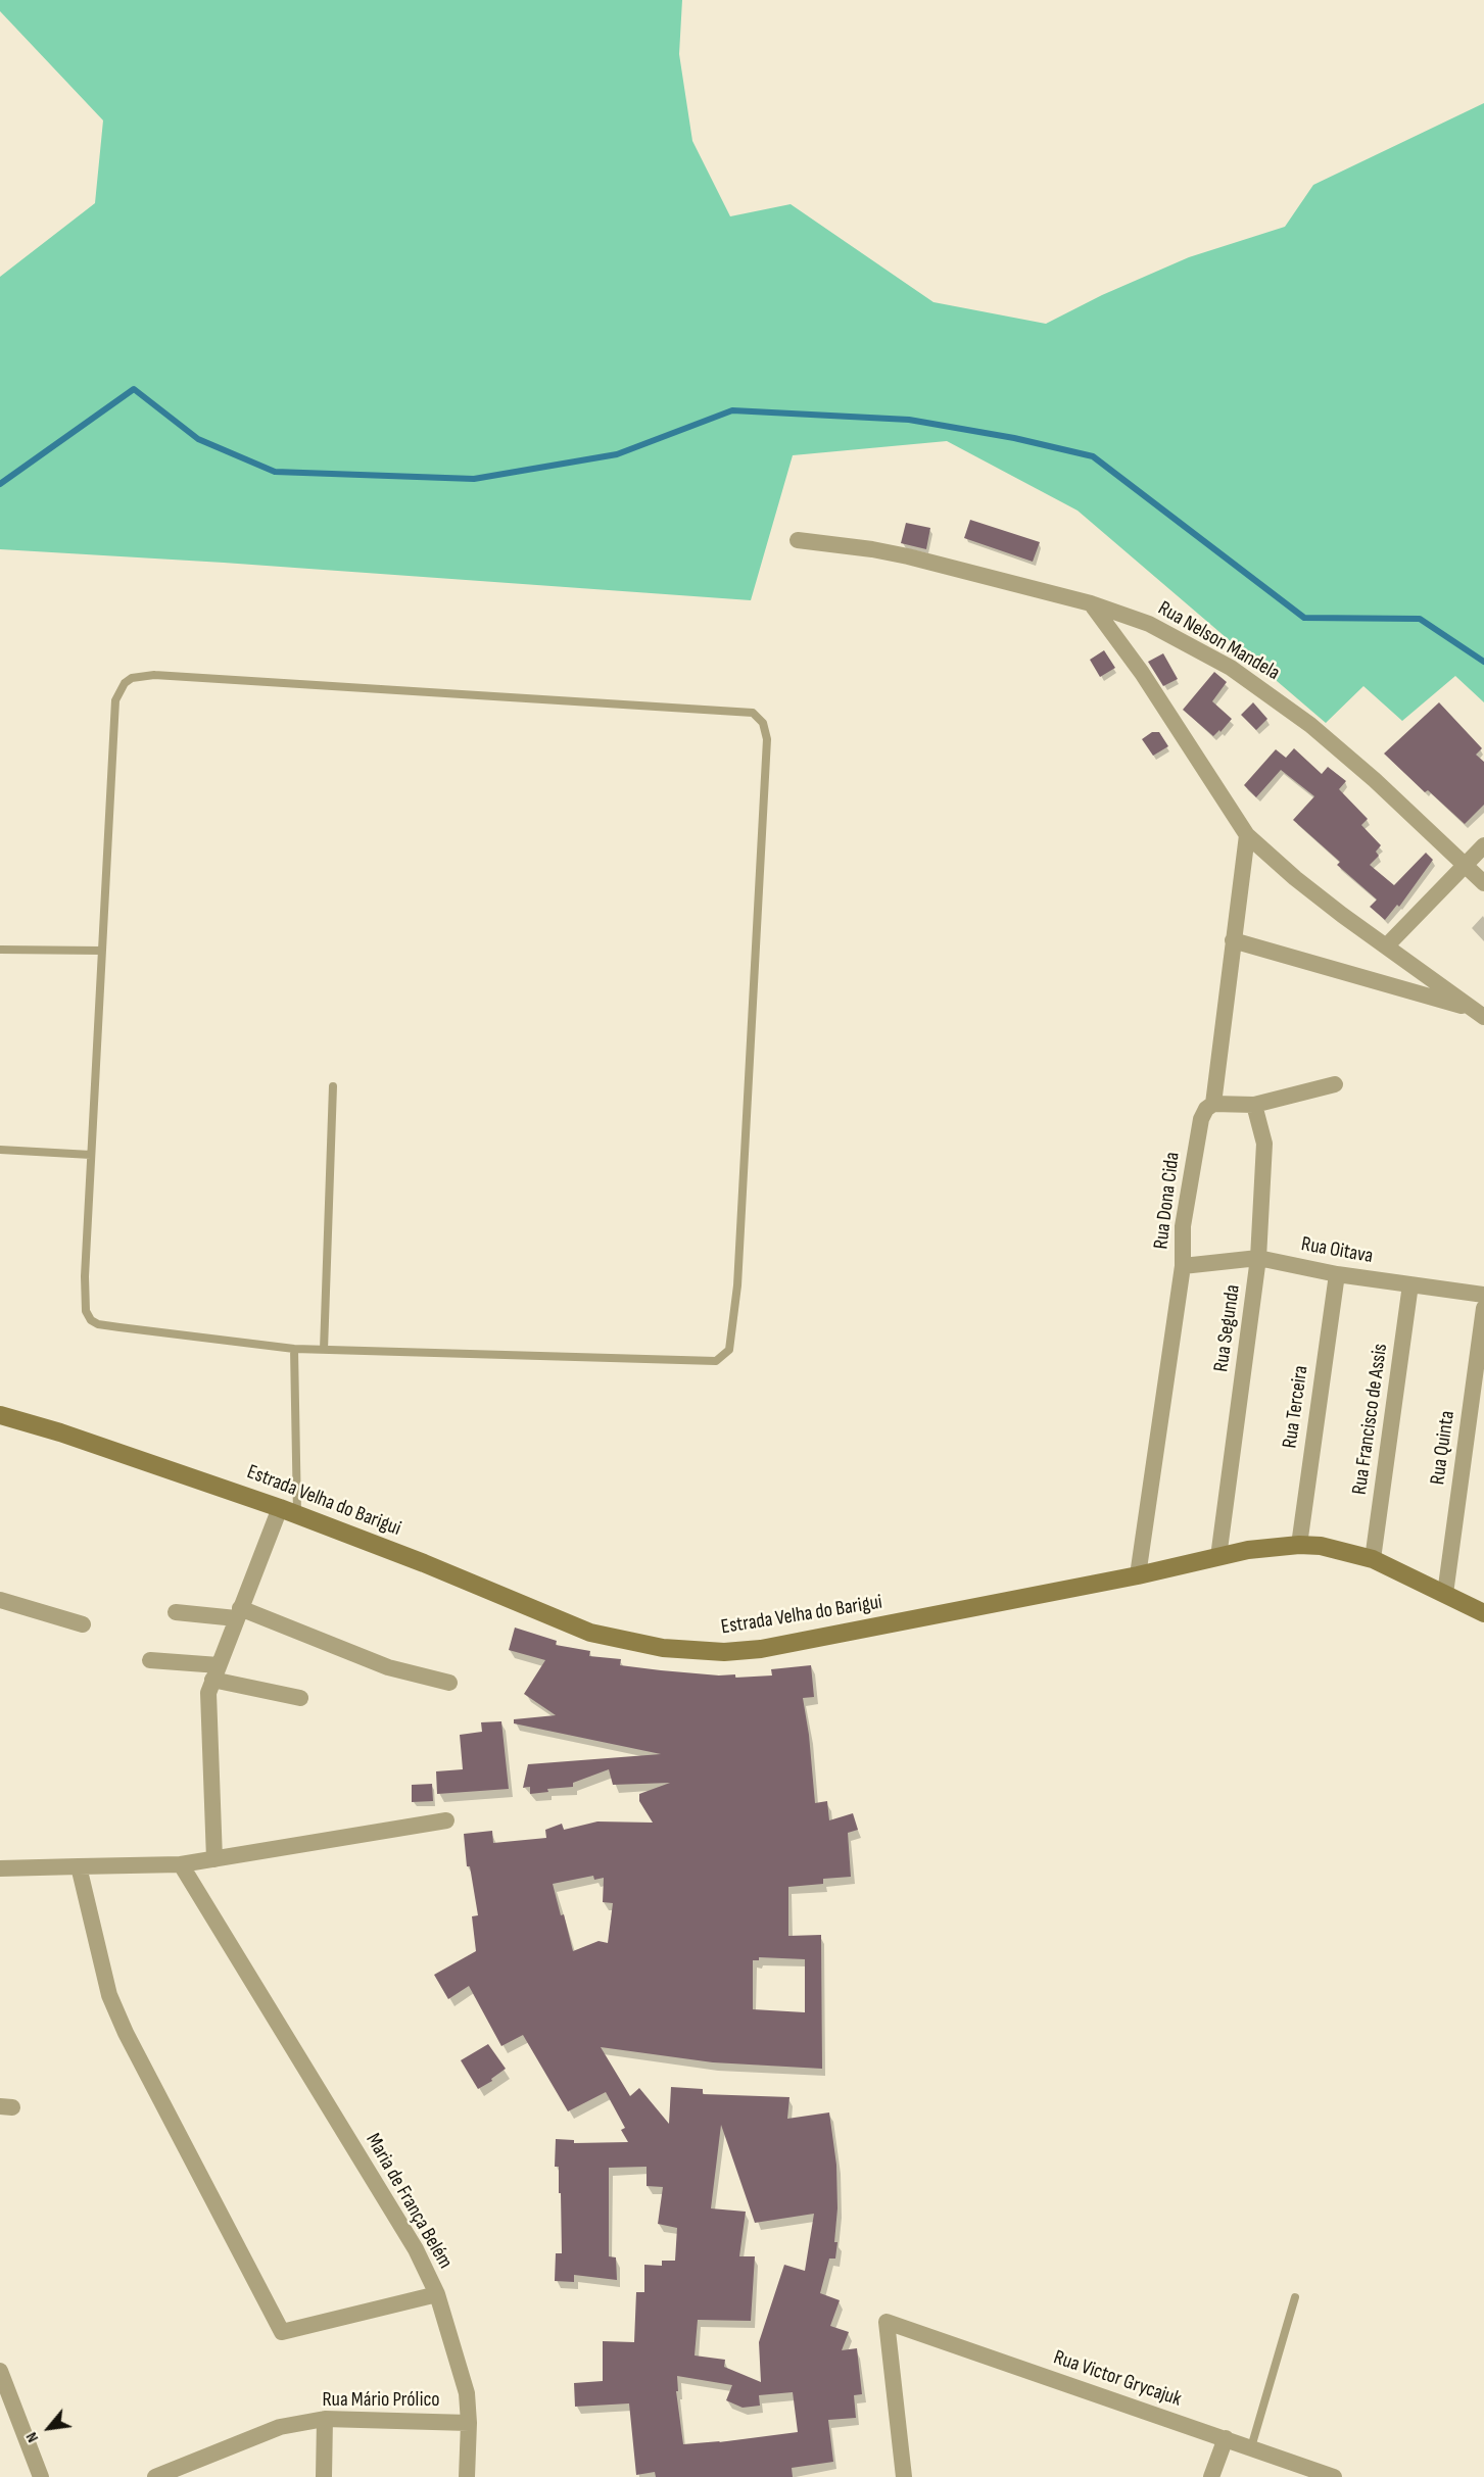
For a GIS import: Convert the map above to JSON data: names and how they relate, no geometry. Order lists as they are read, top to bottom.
{
  "streets": {
    "street": [
      "Rua Nelson Mandela",
      "Rua Dona Cida",
      "Rua Oitava",
      "Rua Segunda",
      "Rua Terceira",
      "Rua Francisco de Assis",
      "Rua Quinta",
      "Estrada Velha do Barigui",
      "Maria de França Belém",
      "Rua Victor Grycajuk",
      "Rua Mário Prólico"
    ]
  },
  "crossings": [
    ["Rua Dona Cida", "Rua Oitava"],
    ["Rua Dona Cida", "Estrada Velha do Barigui"],
    ["Rua Oitava", "Rua Segunda"],
    ["Rua Oitava", "Rua Terceira"],
    ["Rua Oitava", "Rua Francisco de Assis"],
    ["Rua Segunda", "Estrada Velha do Barigui"],
    ["Rua Terceira", "Estrada Velha do Barigui"],
    ["Rua Francisco de Assis", "Estrada Velha do Barigui"],
    ["Rua Quinta", "Estrada Velha do Barigui"]
  ],
  "north": "bottom left"
}
